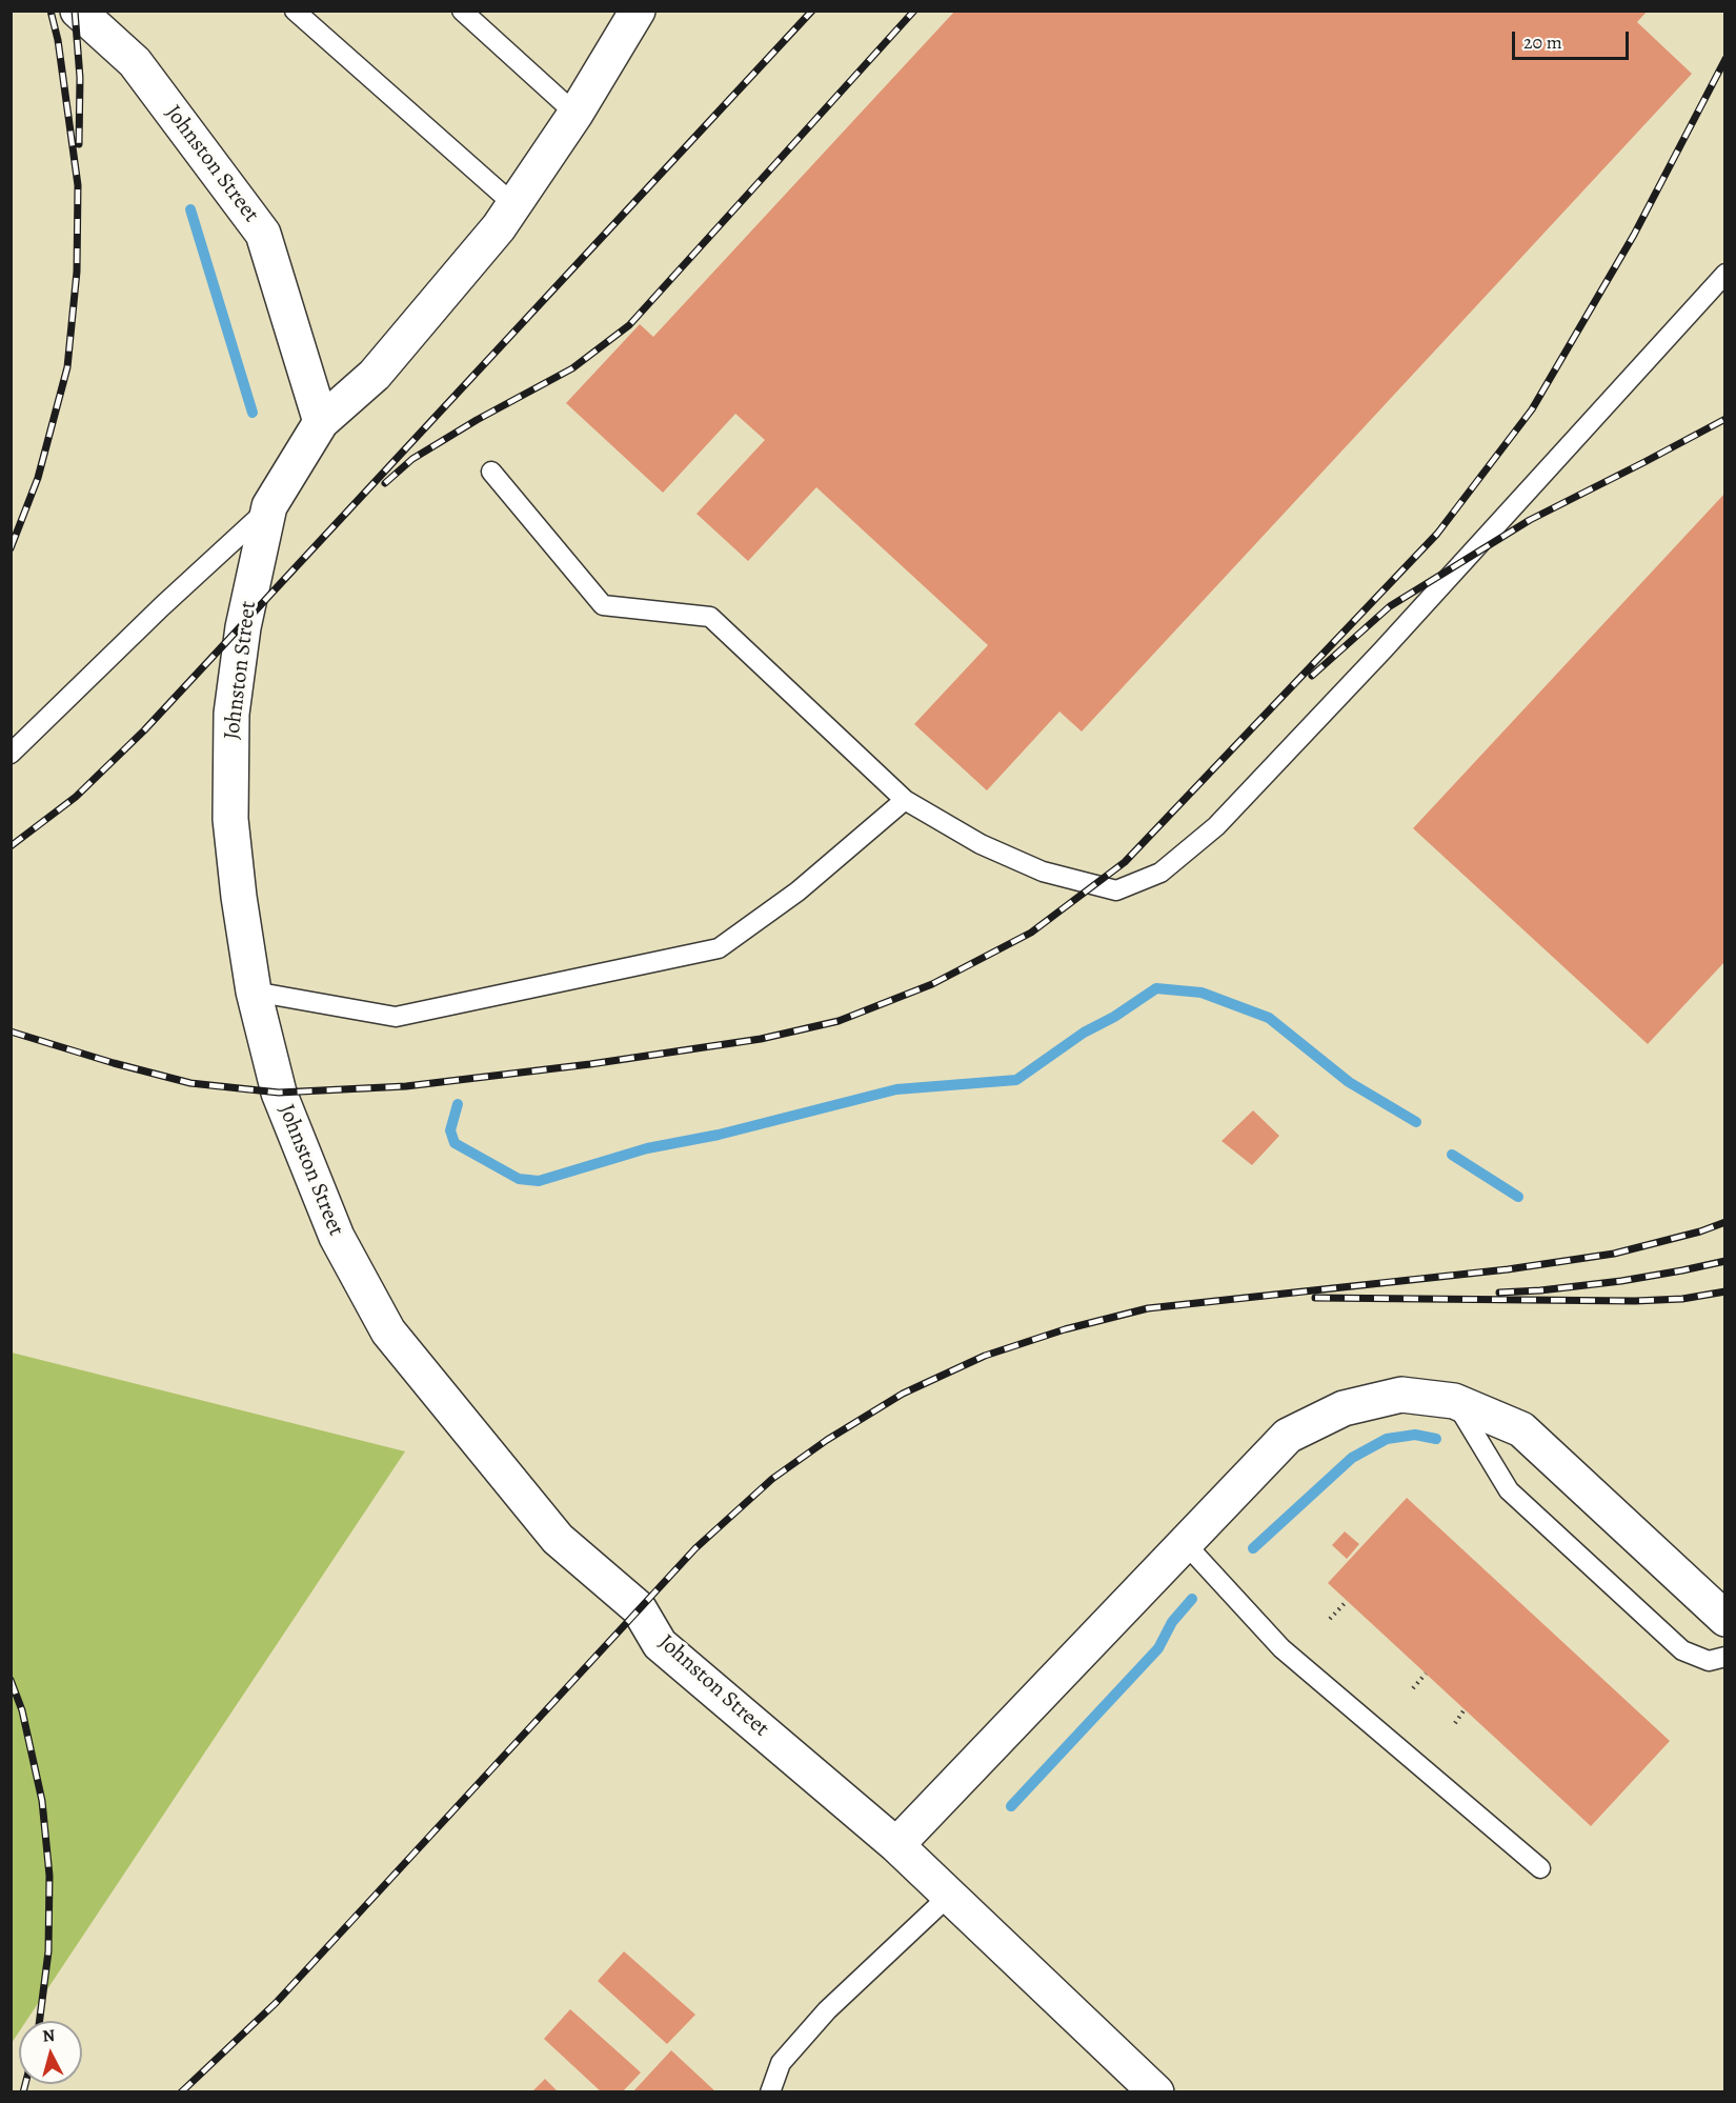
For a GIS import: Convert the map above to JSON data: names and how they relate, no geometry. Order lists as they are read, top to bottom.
{
  "streets": {
    "street": ["Johnston Street"]
  },
  "scale_bar": "20 m",
  "north": "top"
}
